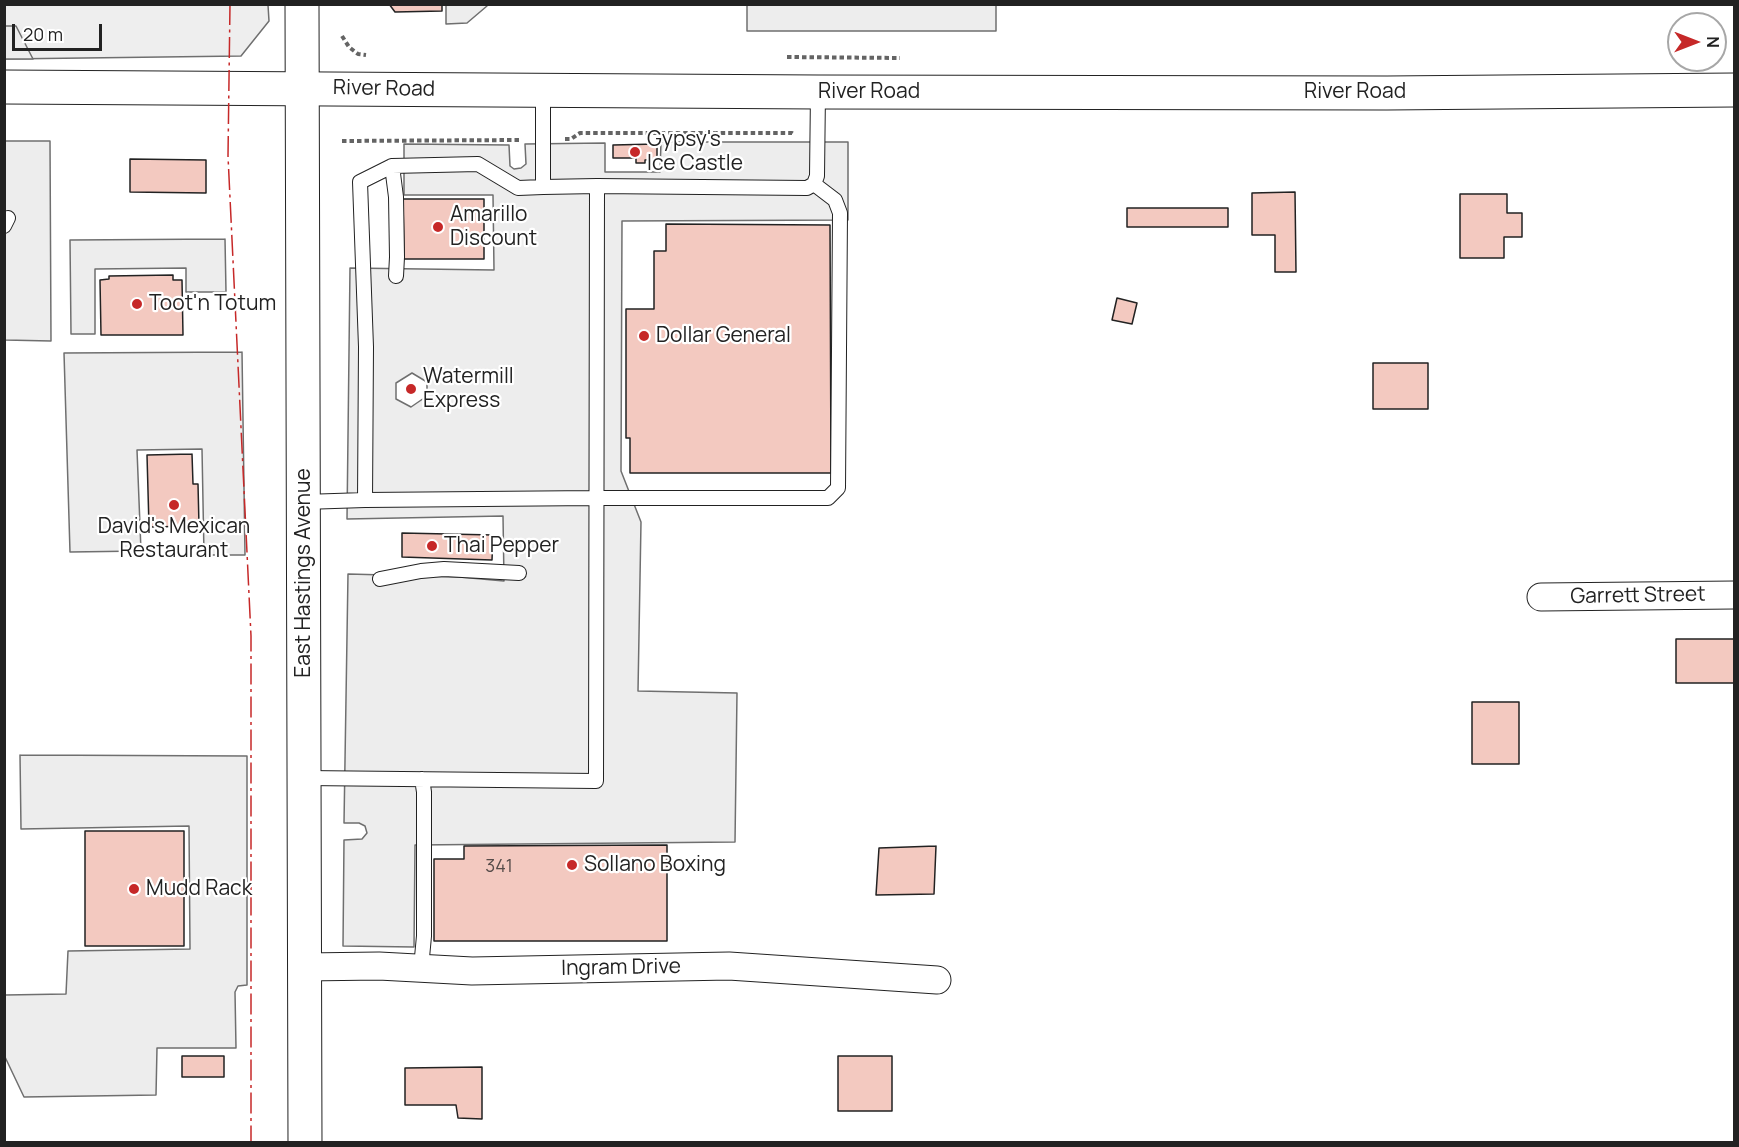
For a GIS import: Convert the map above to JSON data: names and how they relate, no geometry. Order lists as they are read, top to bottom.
{
  "streets": {
    "main road": ["River Road", "East Hastings Avenue"],
    "street": ["Garrett Street", "Ingram Drive"]
  },
  "crossings": [
    ["River Road", "East Hastings Avenue"],
    ["East Hastings Avenue", "Ingram Drive"]
  ],
  "places": [
    "Gypsy's Ice Castle",
    "Amarillo Discount",
    "Toot'n Totum",
    "Dollar General",
    "Watermill Express",
    "David's Mexican Restaurant",
    "Thai Pepper",
    "Sollano Boxing",
    "Mudd Rack"
  ],
  "house_numbers": ["341"],
  "scale_bar": "20 m",
  "north": "right"
}
